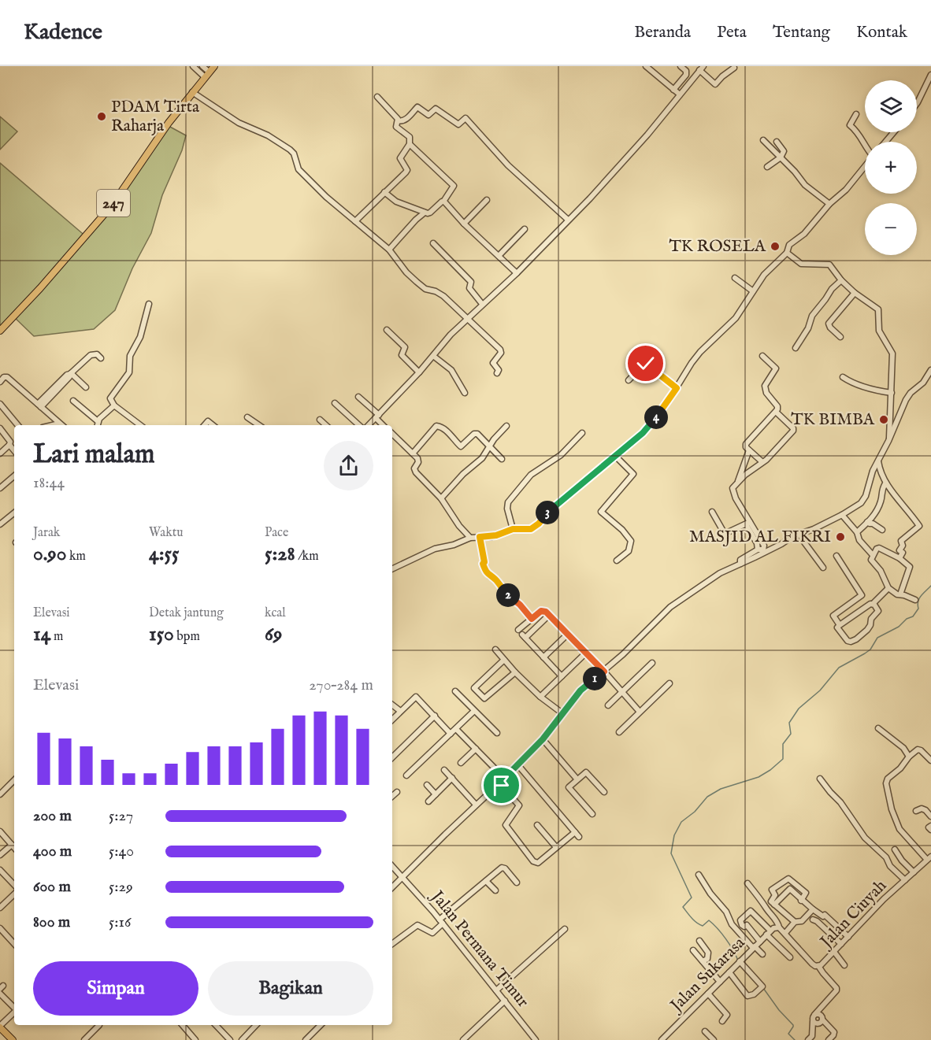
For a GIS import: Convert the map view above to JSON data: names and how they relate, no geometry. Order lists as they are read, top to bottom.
{
  "streets": {
    "main road": ["247"],
    "street": ["Jalan Ciuyah", "Jalan Permana Timur", "Jalan Sukarasa"]
  },
  "crossings": [
    ["Jalan Ciuyah", "Jalan Sukarasa"]
  ],
  "places": [
    "PDAM Tirta Raharja",
    "TK ROSELA",
    "TK BIMBA",
    "MASJID AL FIKRI"
  ],
  "page": {
    "header": "Kadence",
    "nav": [
      "Beranda",
      "Peta",
      "Tentang",
      "Kontak"
    ],
    "map_buttons": ["+", "−"],
    "pins": [
      "4",
      "3",
      "2",
      "1"
    ],
    "heading": ["Lari malam", "18:44"],
    "stats": [
      ["Jarak", "0.90 km"],
      ["Waktu", "4:55"],
      ["Pace", "5:28 /km"],
      ["Elevasi", "14 m"],
      ["Detak jantung", "150 bpm"],
      ["kcal", "69"]
    ],
    "chart": ["Elevasi", "270–284 m"],
    "list": [
      {
        "name": "200 m",
        "note": "5:27"
      },
      {
        "name": "400 m",
        "note": "5:40"
      },
      {
        "name": "600 m",
        "note": "5:29"
      },
      {
        "name": "800 m",
        "note": "5:16"
      }
    ],
    "buttons": ["Simpan", "Bagikan"]
  }
}
